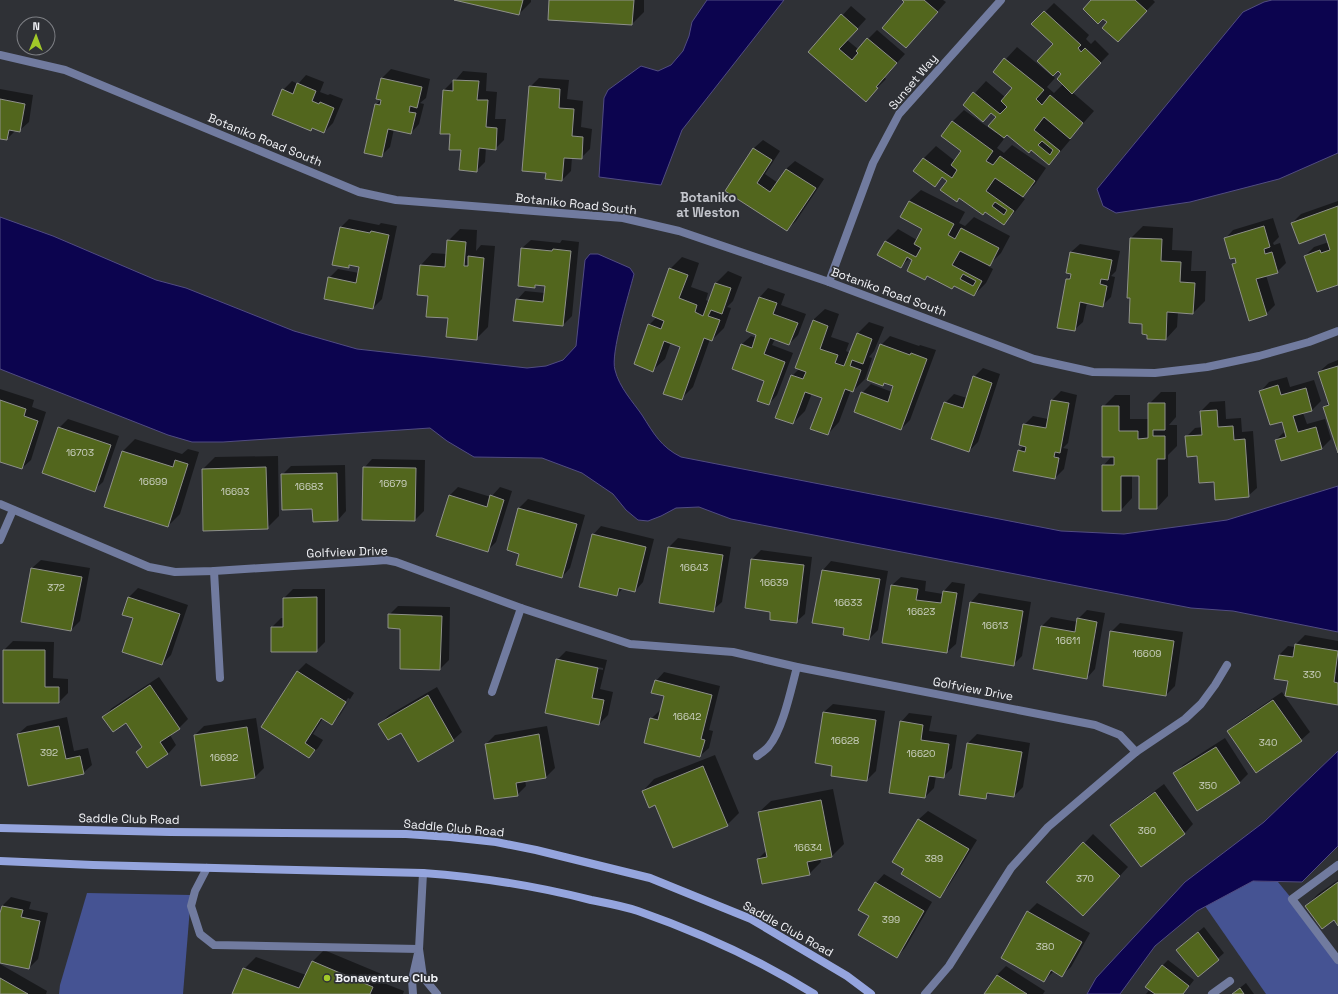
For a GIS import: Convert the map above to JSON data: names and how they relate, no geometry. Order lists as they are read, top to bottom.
{
  "streets": {
    "street": [
      "Sunset Way",
      "Botaniko Road South",
      "Golfview Drive",
      "Saddle Club Road"
    ]
  },
  "crossings": [
    ["Sunset Way", "Botaniko Road South"]
  ],
  "districts": ["Botaniko at Weston"],
  "places": ["Bonaventure Club"],
  "house_numbers": [
    "16703",
    "16699",
    "16679",
    "16683",
    "16693",
    "16643",
    "16639",
    "372",
    "16633",
    "16623",
    "16613",
    "16611",
    "16609",
    "330",
    "16642",
    "16628",
    "340",
    "392",
    "16620",
    "16692",
    "350",
    "360",
    "16634",
    "389",
    "370",
    "399",
    "380"
  ],
  "north": "top"
}
